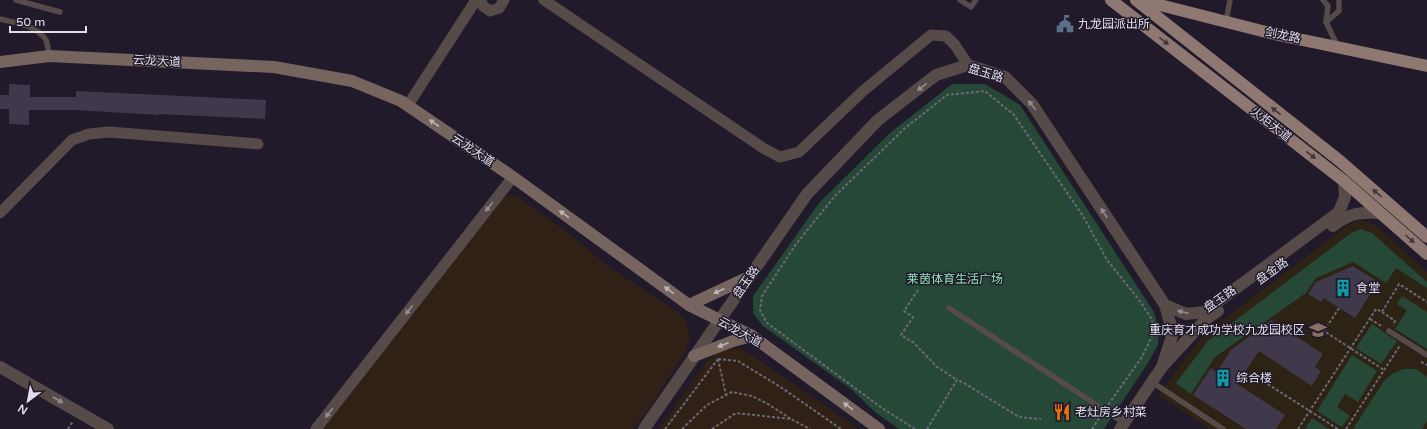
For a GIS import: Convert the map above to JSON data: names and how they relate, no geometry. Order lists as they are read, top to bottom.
{
  "streets": {
    "main road": ["剑龙路", "云龙大道", "火炬大道"],
    "street": ["盘玉路", "盘金路"]
  },
  "crossings": [
    ["云龙大道", "盘玉路"],
    ["盘玉路", "火炬大道"],
    ["火炬大道", "盘金路"]
  ],
  "one_way": ["云龙大道"],
  "parks": ["莱茵体育生活广场"],
  "places": {
    "public building": ["九龙园派出所"],
    "building": ["食堂", "综合楼"],
    "school or university": ["重庆育才成功学校九龙园校区"],
    "restaurant": ["老灶房乡村菜"]
  },
  "scale_bar": "50 m",
  "north": "bottom left"
}
